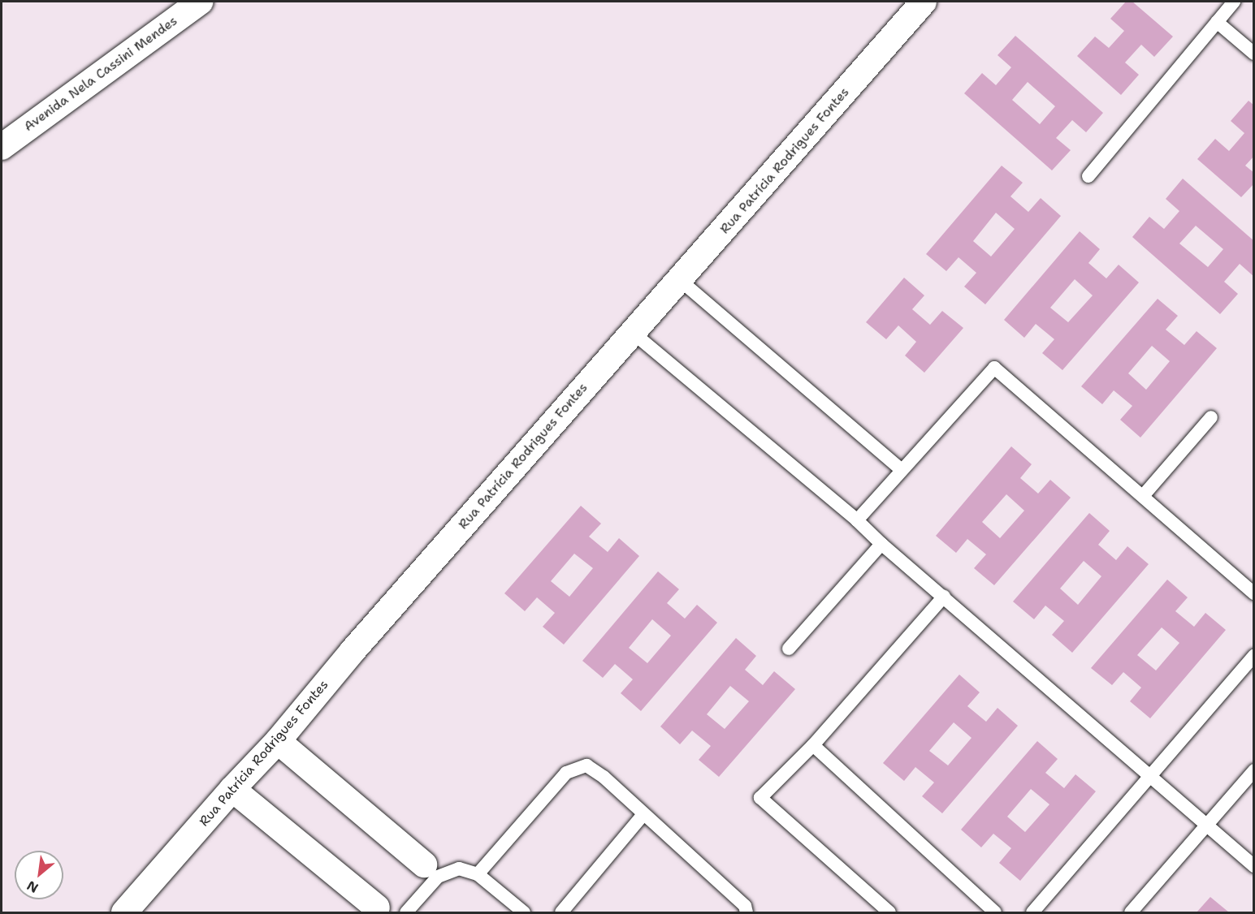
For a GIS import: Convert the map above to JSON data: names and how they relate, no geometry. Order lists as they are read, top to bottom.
{
  "streets": {
    "street": ["Avenida Nela Cassini Mendes", "Rua Patrícia Rodrigues Fontes"]
  },
  "north": "bottom left"
}
